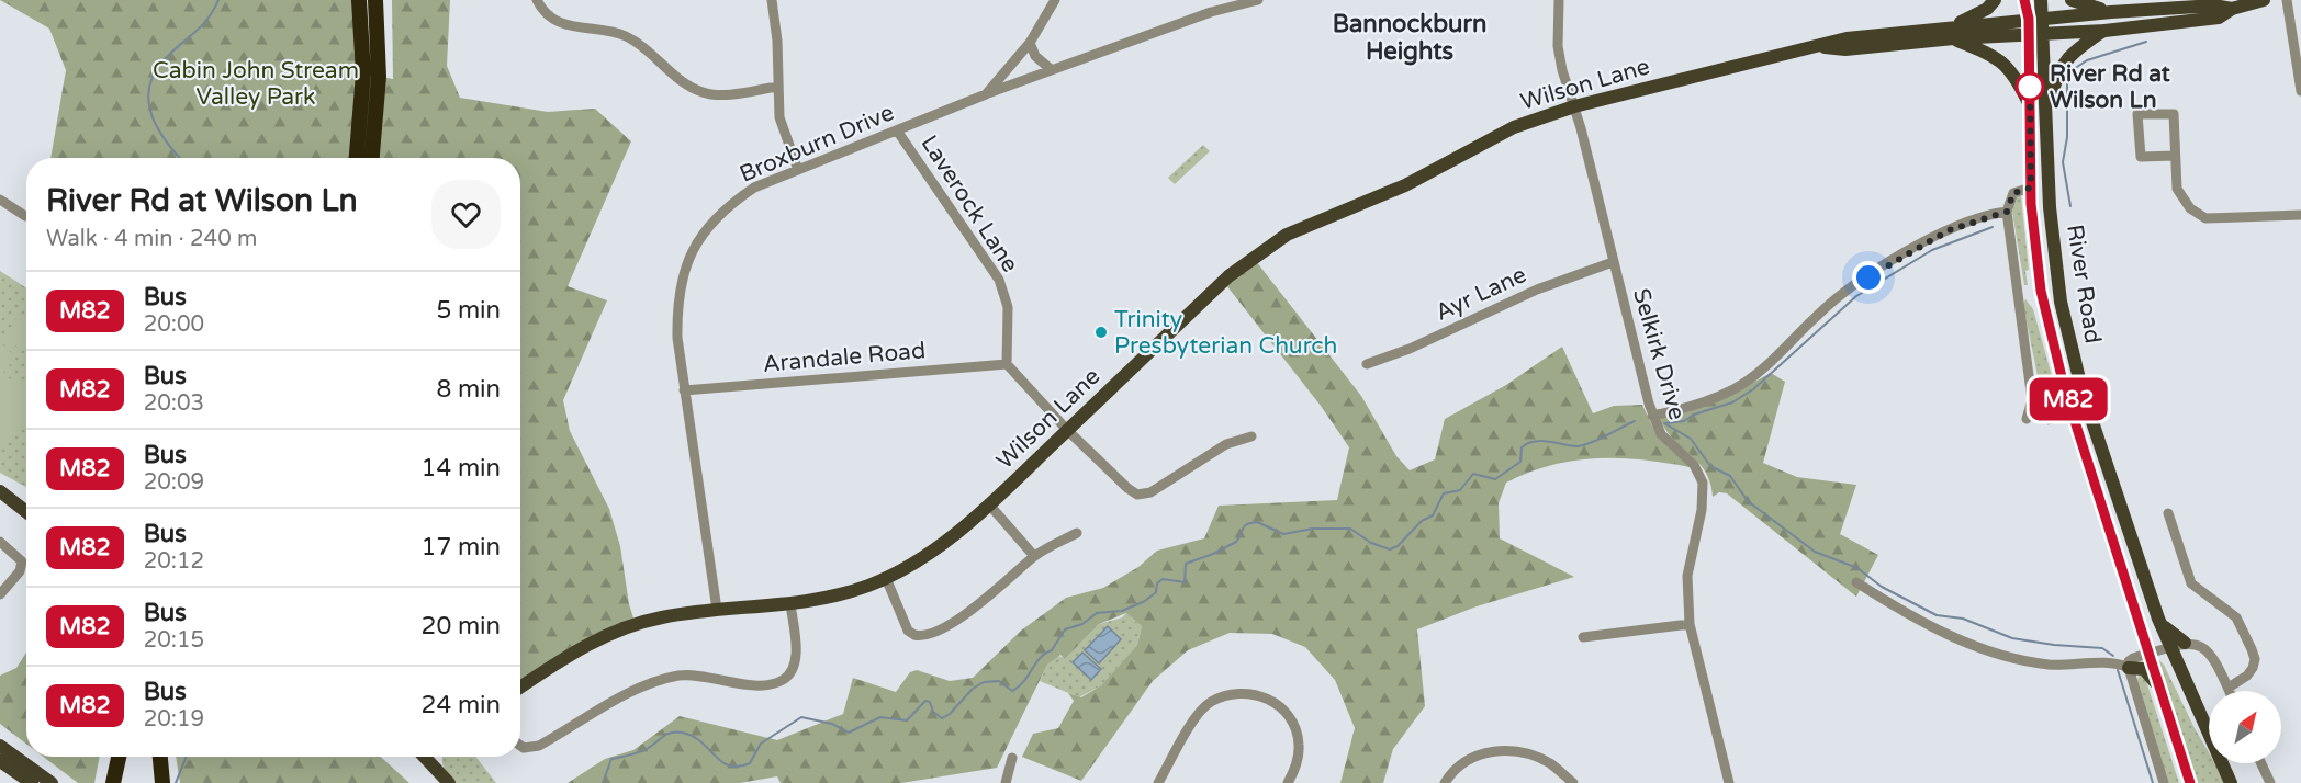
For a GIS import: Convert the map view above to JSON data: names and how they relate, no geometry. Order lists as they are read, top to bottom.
{
  "streets": {
    "main road": ["Wilson Lane", "River Road"],
    "street": [
      "Broxburn Drive",
      "Laverock Lane",
      "Ayr Lane",
      "Selkirk Drive",
      "Arandale Road"
    ]
  },
  "crossings": [
    ["Wilson Lane", "Broxburn Drive"],
    ["Wilson Lane", "River Road"],
    ["Wilson Lane", "Selkirk Drive"],
    ["Broxburn Drive", "Laverock Lane"],
    ["Broxburn Drive", "Arandale Road"],
    ["Laverock Lane", "Arandale Road"],
    ["Ayr Lane", "Selkirk Drive"]
  ],
  "districts": ["Bannockburn Heights"],
  "parks": ["Cabin John Stream Valley Park"],
  "places": ["River Rd at Wilson Ln", "Trinity Presbyterian Church"],
  "lines": ["bus line M82"],
  "north": "top right",
  "page": {
    "on_map": "M82",
    "heading": ["River Rd at Wilson Ln", "Walk · 4 min · 240 m"],
    "list": [
      {
        "mark": "M82",
        "name": "Bus",
        "note": "20:00",
        "value": "5 min"
      },
      {
        "mark": "M82",
        "name": "Bus",
        "note": "20:03",
        "value": "8 min"
      },
      {
        "mark": "M82",
        "name": "Bus",
        "note": "20:09",
        "value": "14 min"
      },
      {
        "mark": "M82",
        "name": "Bus",
        "note": "20:12",
        "value": "17 min"
      },
      {
        "mark": "M82",
        "name": "Bus",
        "note": "20:15",
        "value": "20 min"
      },
      {
        "mark": "M82",
        "name": "Bus",
        "note": "20:19",
        "value": "24 min"
      }
    ]
  }
}
